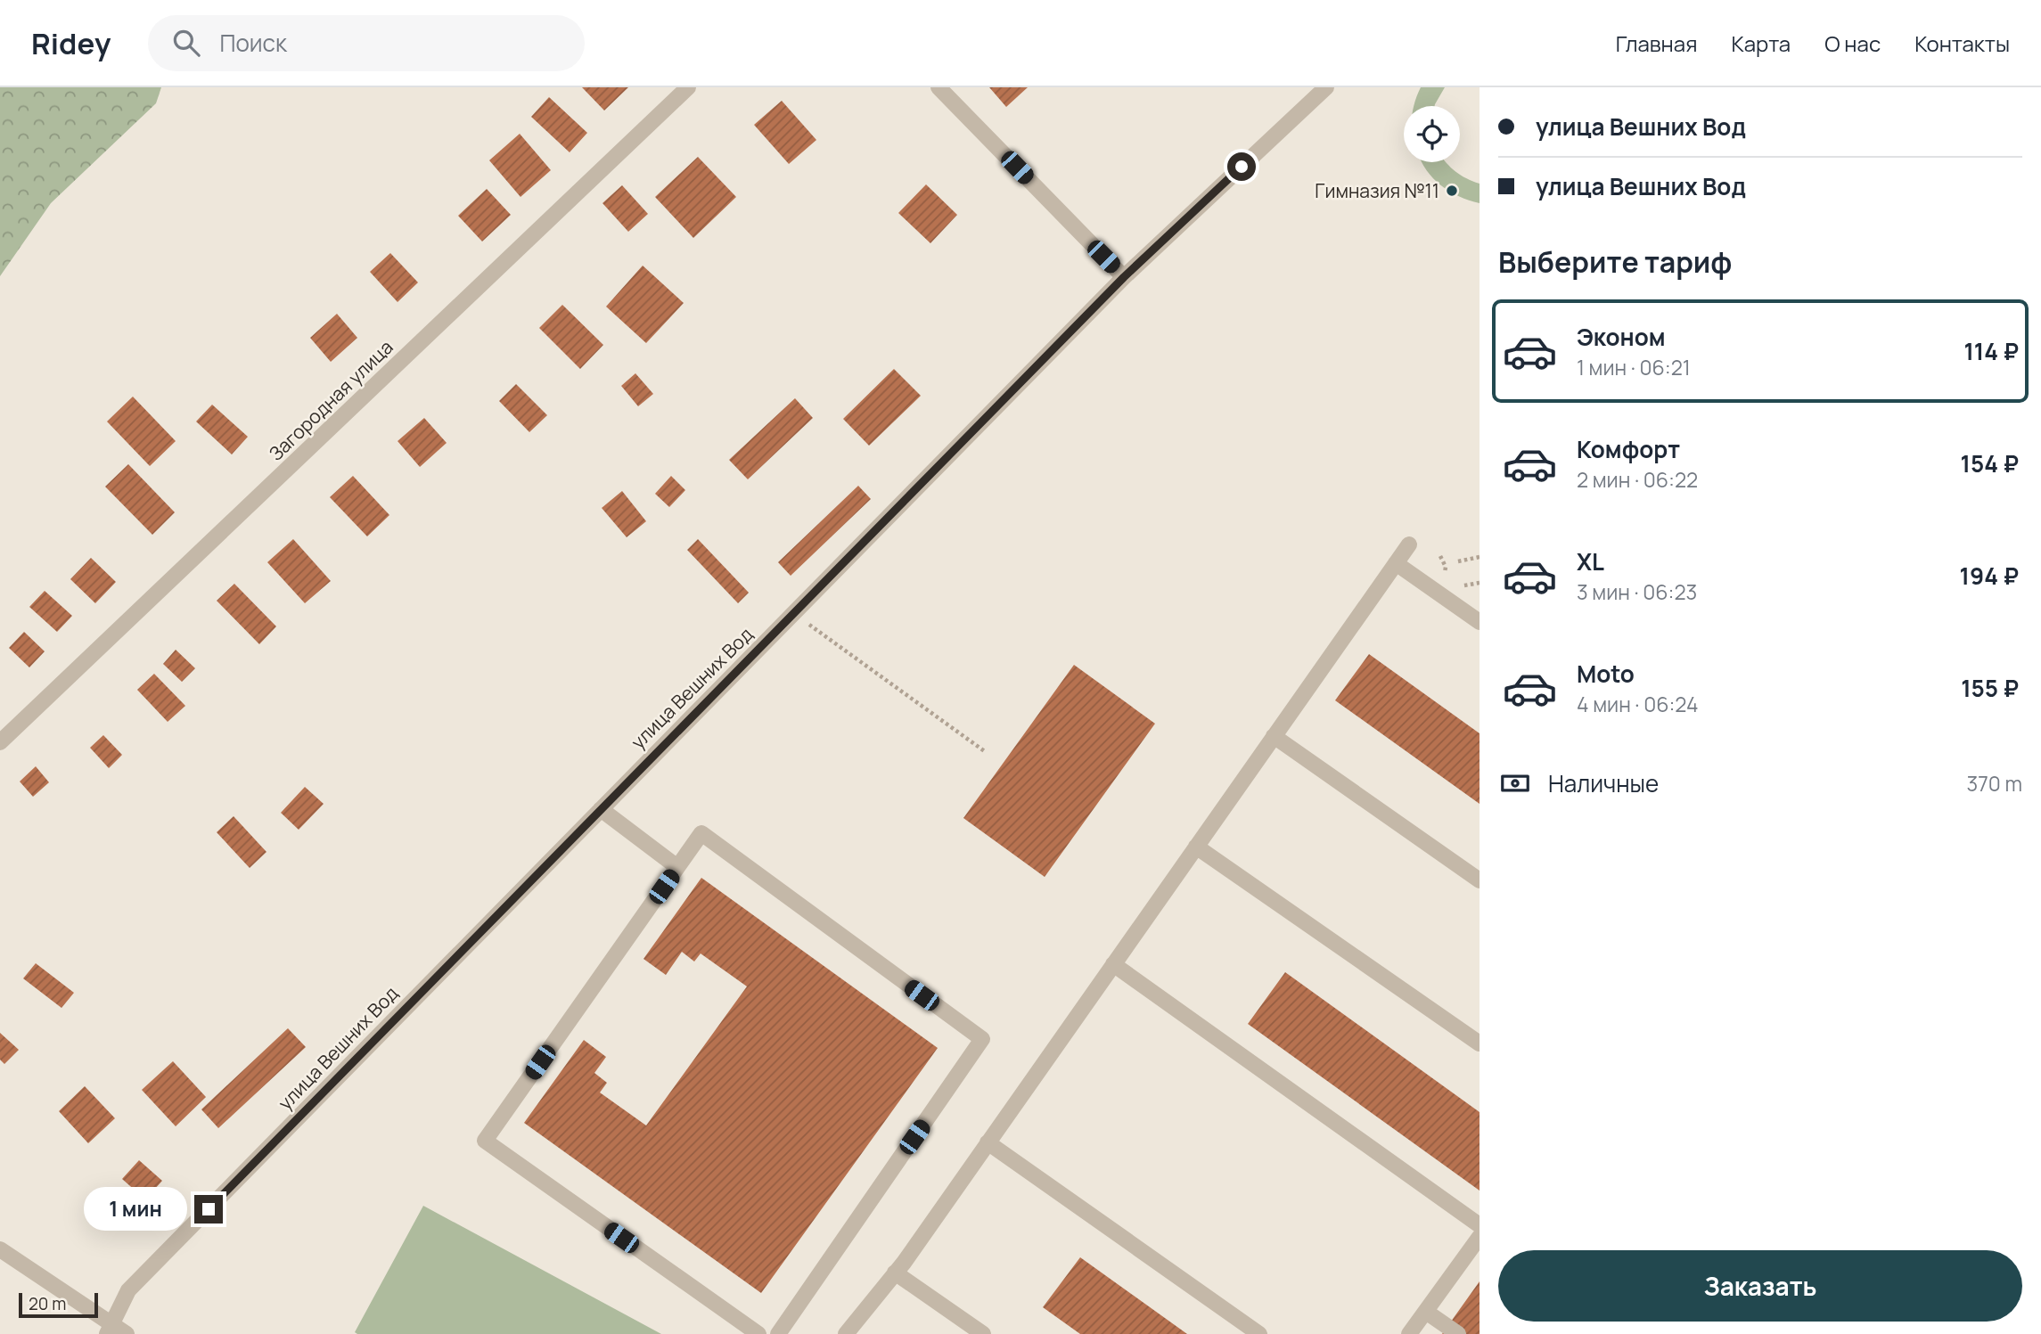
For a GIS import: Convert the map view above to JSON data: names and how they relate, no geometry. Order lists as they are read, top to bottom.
{
  "streets": {
    "street": ["Загородная улица", "улица Вешних Вод"]
  },
  "places": ["Гимназия №11"],
  "scale_bar": "20 m",
  "page": {
    "header": "Ridey",
    "search": "Поиск",
    "nav": [
      "Главная",
      "Карта",
      "О нас",
      "Контакты"
    ],
    "banner": ["улица Вешних Вод", "улица Вешних Вод"],
    "heading": "Выберите тариф",
    "list": [
      {
        "name": "Эконом",
        "note": "1 мин · 06:21",
        "value": "114 ₽"
      },
      {
        "name": "Комфорт",
        "note": "2 мин · 06:22",
        "value": "154 ₽"
      },
      {
        "name": "XL",
        "note": "3 мин · 06:23",
        "value": "194 ₽"
      },
      {
        "name": "Moto",
        "note": "4 мин · 06:24",
        "value": "155 ₽"
      }
    ],
    "pay": ["Наличные", "370 m"],
    "bubble": "1 мин",
    "buttons": "Заказать",
    "scale": "20 m"
  }
}
